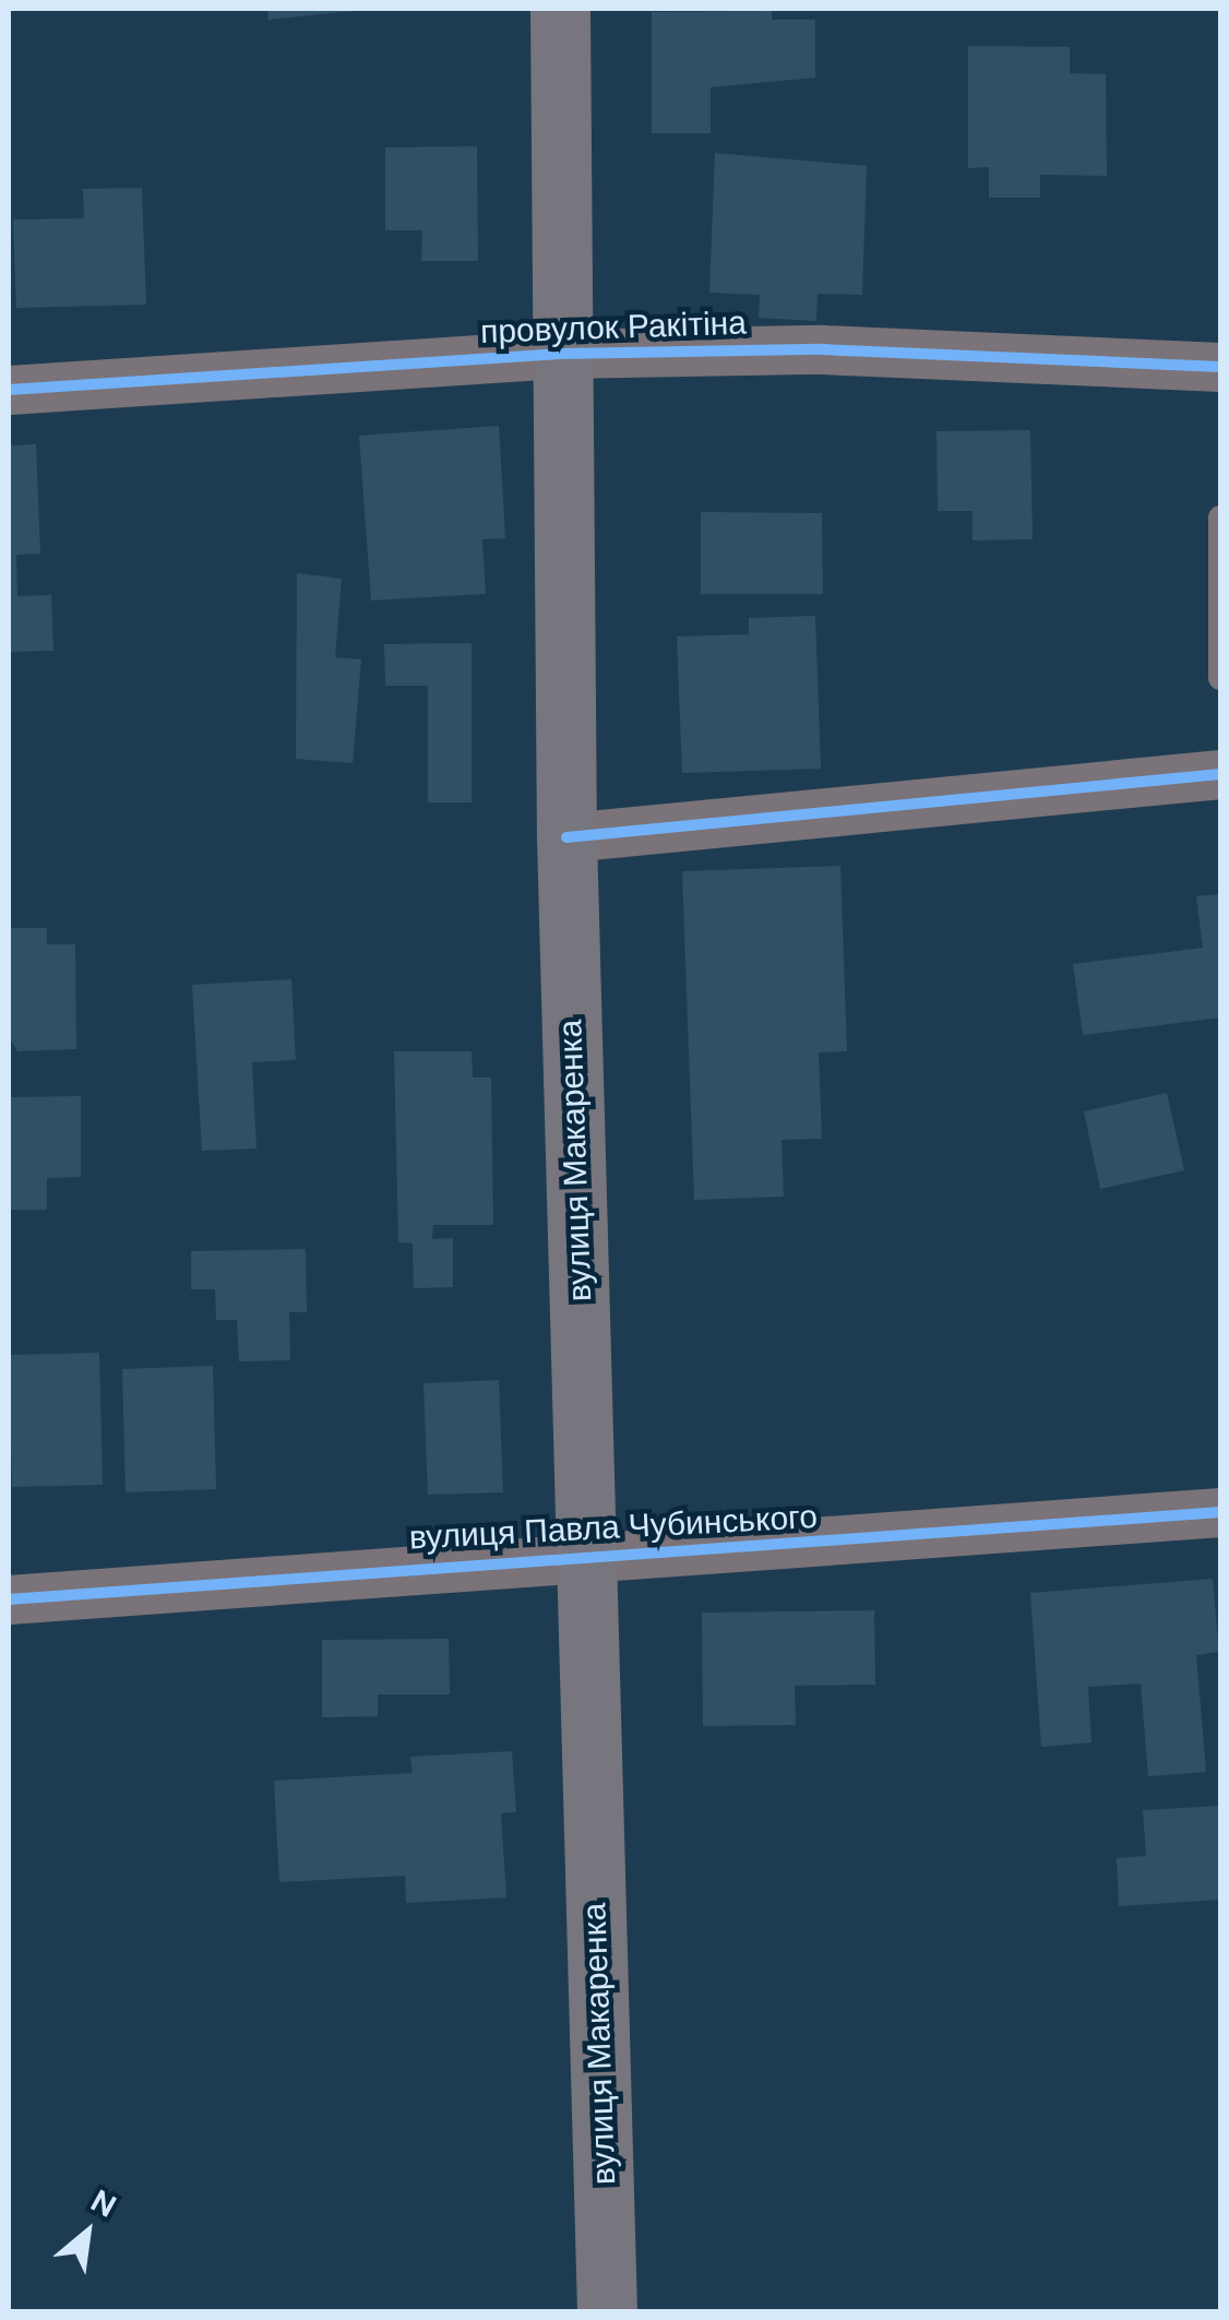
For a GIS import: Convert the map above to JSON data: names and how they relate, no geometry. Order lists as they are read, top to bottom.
{
  "streets": {
    "main road": ["вулиця Макаренка"],
    "street": ["провулок Ракітіна", "вулиця Павла Чубинського"]
  },
  "crossings": [
    ["провулок Ракітіна", "вулиця Макаренка"],
    ["вулиця Макаренка", "вулиця Павла Чубинського"]
  ],
  "north": "top right"
}
